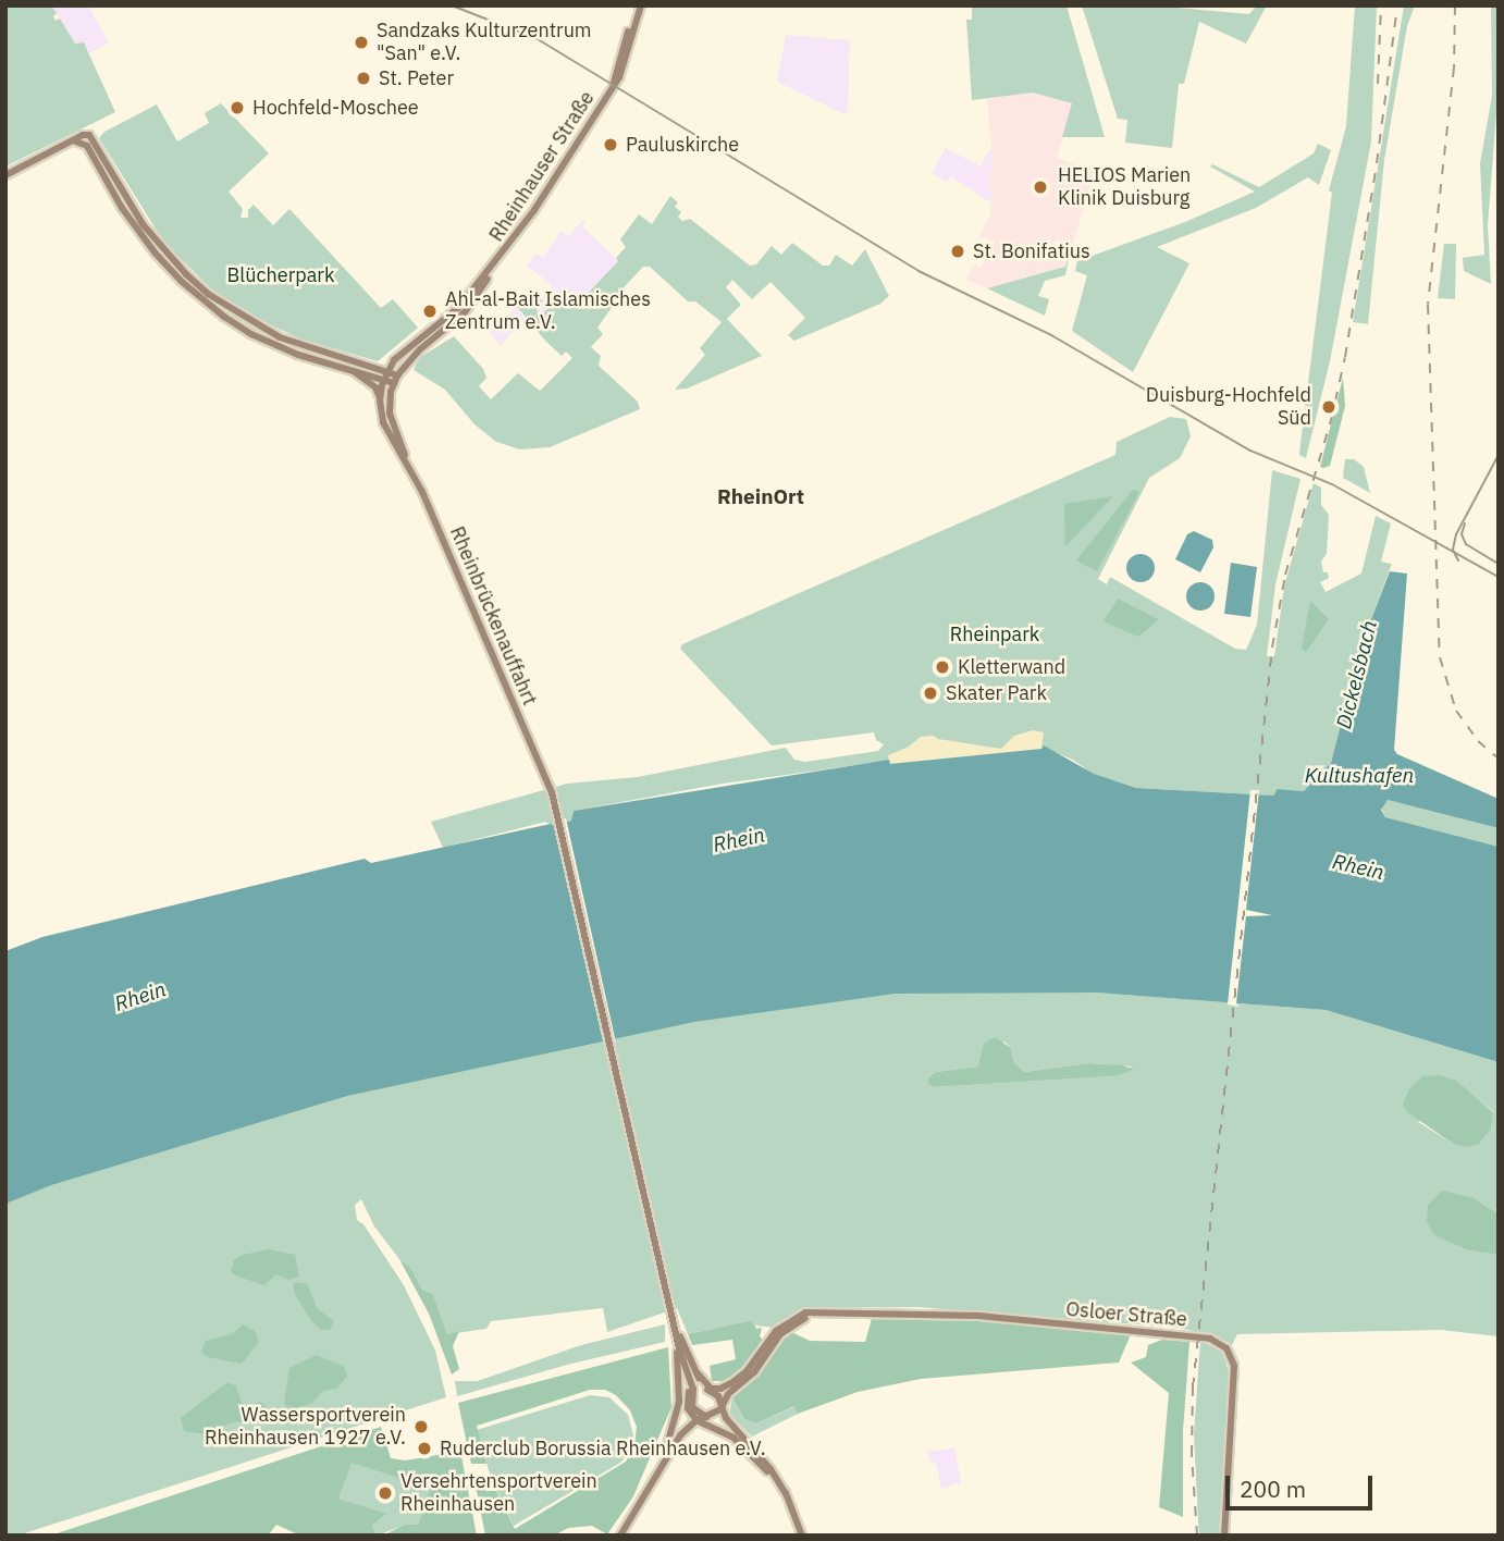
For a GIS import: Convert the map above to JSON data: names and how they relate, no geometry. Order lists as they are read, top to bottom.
{
  "streets": {
    "main road": ["Rheinhauser Straße", "Rheinbrückenauffahrt", "Osloer Straße"]
  },
  "crossings": [
    ["Rheinhauser Straße", "Rheinbrückenauffahrt"]
  ],
  "districts": ["RheinOrt"],
  "water": ["Dickelsbach", "Kultushafen", "Rhein"],
  "parks": ["Blücherpark", "Rheinpark"],
  "places": [
    "Sandzaks Kulturzentrum \"San\" e.V.",
    "St. Peter",
    "Hochfeld-Moschee",
    "Pauluskirche",
    "HELIOS Marien Klinik Duisburg",
    "St. Bonifatius",
    "Ahl-al-Bait Islamisches Zentrum e.V.",
    "Duisburg-Hochfeld Süd",
    "Kletterwand",
    "Skater Park",
    "Wassersportverein Rheinhausen 1927 e.V.",
    "Ruderclub Borussia Rheinhausen e.V.",
    "Versehrtensportverein Rheinhausen"
  ],
  "scale_bar": "200 m"
}
